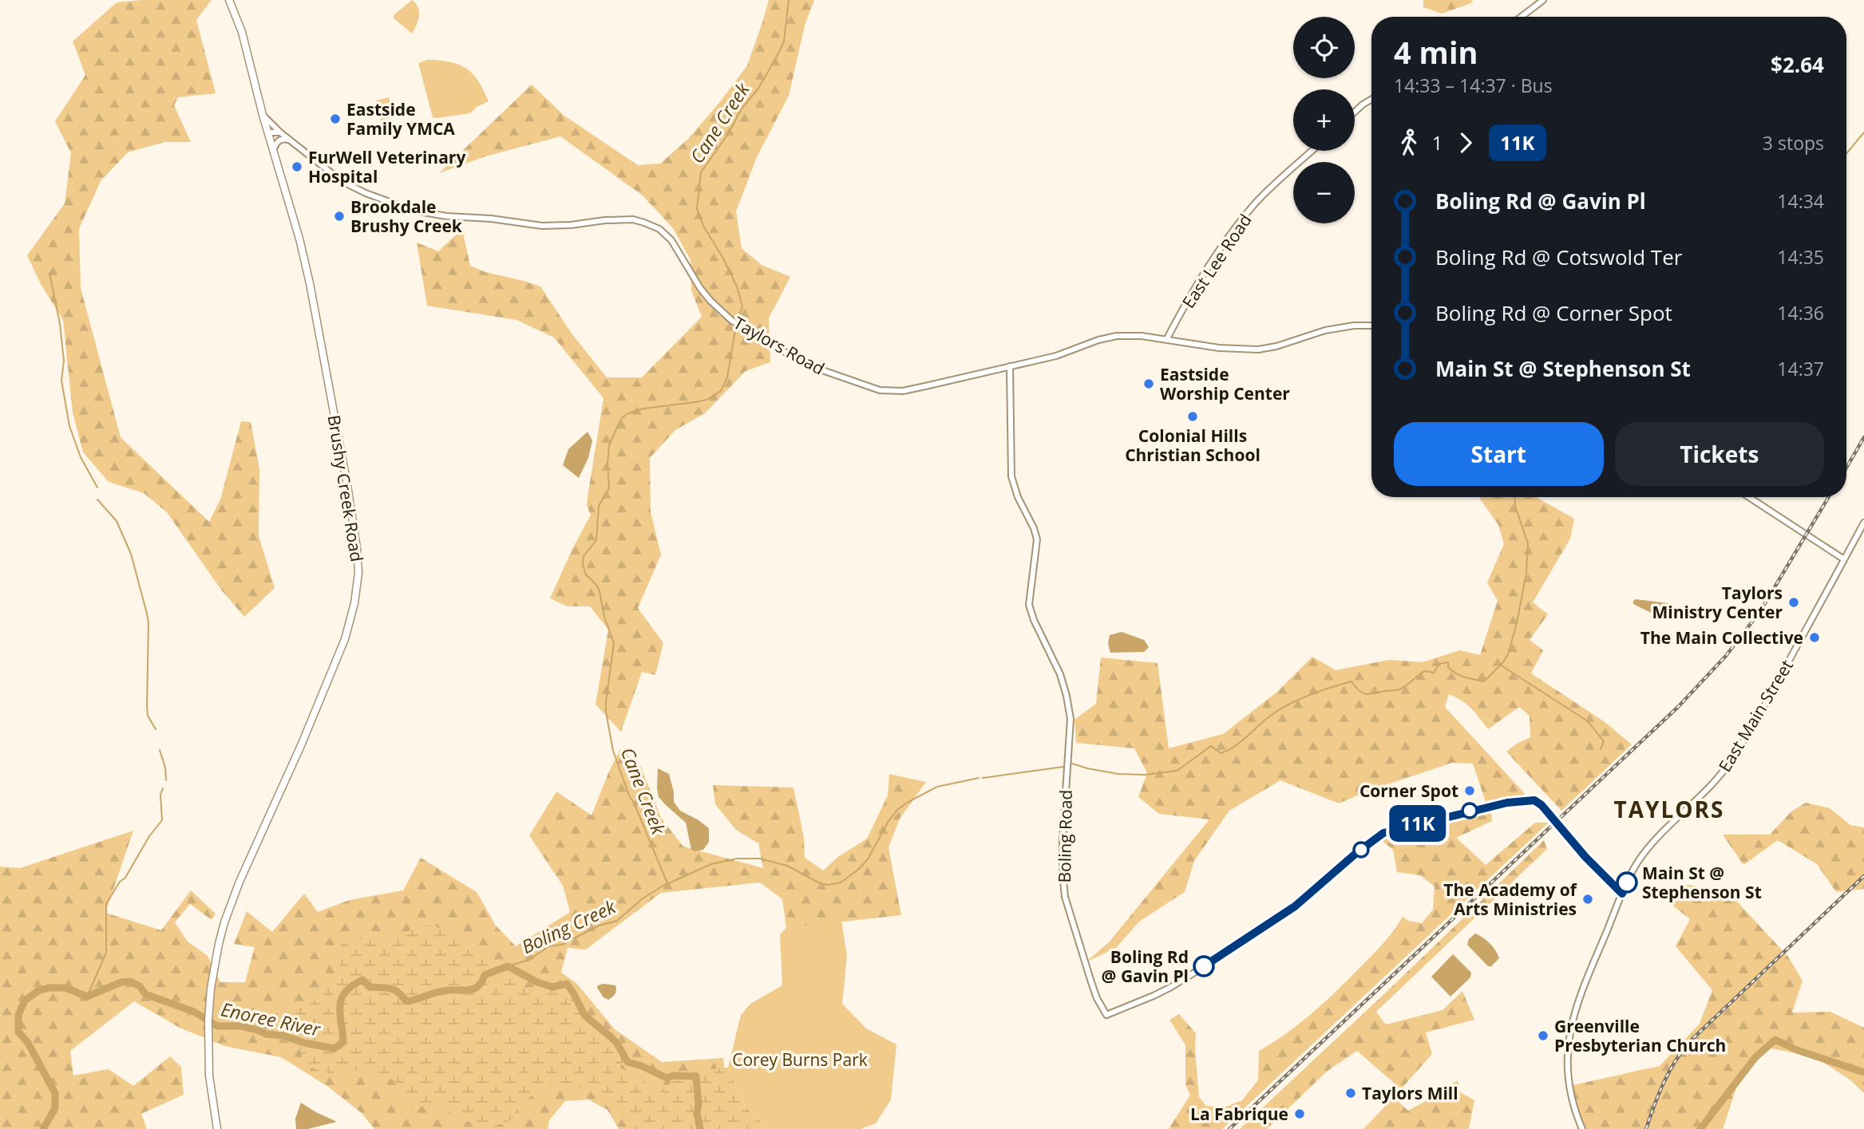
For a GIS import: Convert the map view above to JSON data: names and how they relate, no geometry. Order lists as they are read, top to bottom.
{
  "streets": {
    "main road": ["Brushy Creek Road"],
    "street": [
      "East Lee Road",
      "Taylors Road",
      "East Main Street",
      "Boling Road"
    ]
  },
  "crossings": [
    ["East Lee Road", "Taylors Road"],
    ["Taylors Road", "Brushy Creek Road"],
    ["Taylors Road", "Boling Road"]
  ],
  "districts": ["TAYLORS"],
  "water": ["Cane Creek", "Boling Creek", "Enoree River"],
  "parks": ["Corey Burns Park"],
  "places": [
    "Eastside Family YMCA",
    "FurWell Veterinary Hospital",
    "Brookdale Brushy Creek",
    "Eastside Worship Center",
    "Colonial Hills Christian School",
    "Taylors Ministry Center",
    "The Main Collective",
    "Corner Spot",
    "Main St @ Stephenson St",
    "The Academy of Arts Ministries",
    "Boling Rd @ Gavin Pl",
    "Greenville Presbyterian Church",
    "Taylors Mill",
    "La Fabrique"
  ],
  "lines": ["bus line 11K"],
  "page": {
    "on_map": "11K",
    "map_buttons": ["+", "−"],
    "heading": ["4 min", "14:33 – 14:37 · Bus", "$2.64"],
    "legs": ["1", "11K", "3 stops"],
    "list": [
      {
        "name": "Boling Rd @ Gavin Pl",
        "value": "14:34"
      },
      {
        "name": "Boling Rd @ Cotswold Ter",
        "value": "14:35"
      },
      {
        "name": "Boling Rd @ Corner Spot",
        "value": "14:36"
      },
      {
        "name": "Main St @ Stephenson St",
        "value": "14:37"
      }
    ],
    "buttons": ["Start", "Tickets"]
  }
}
